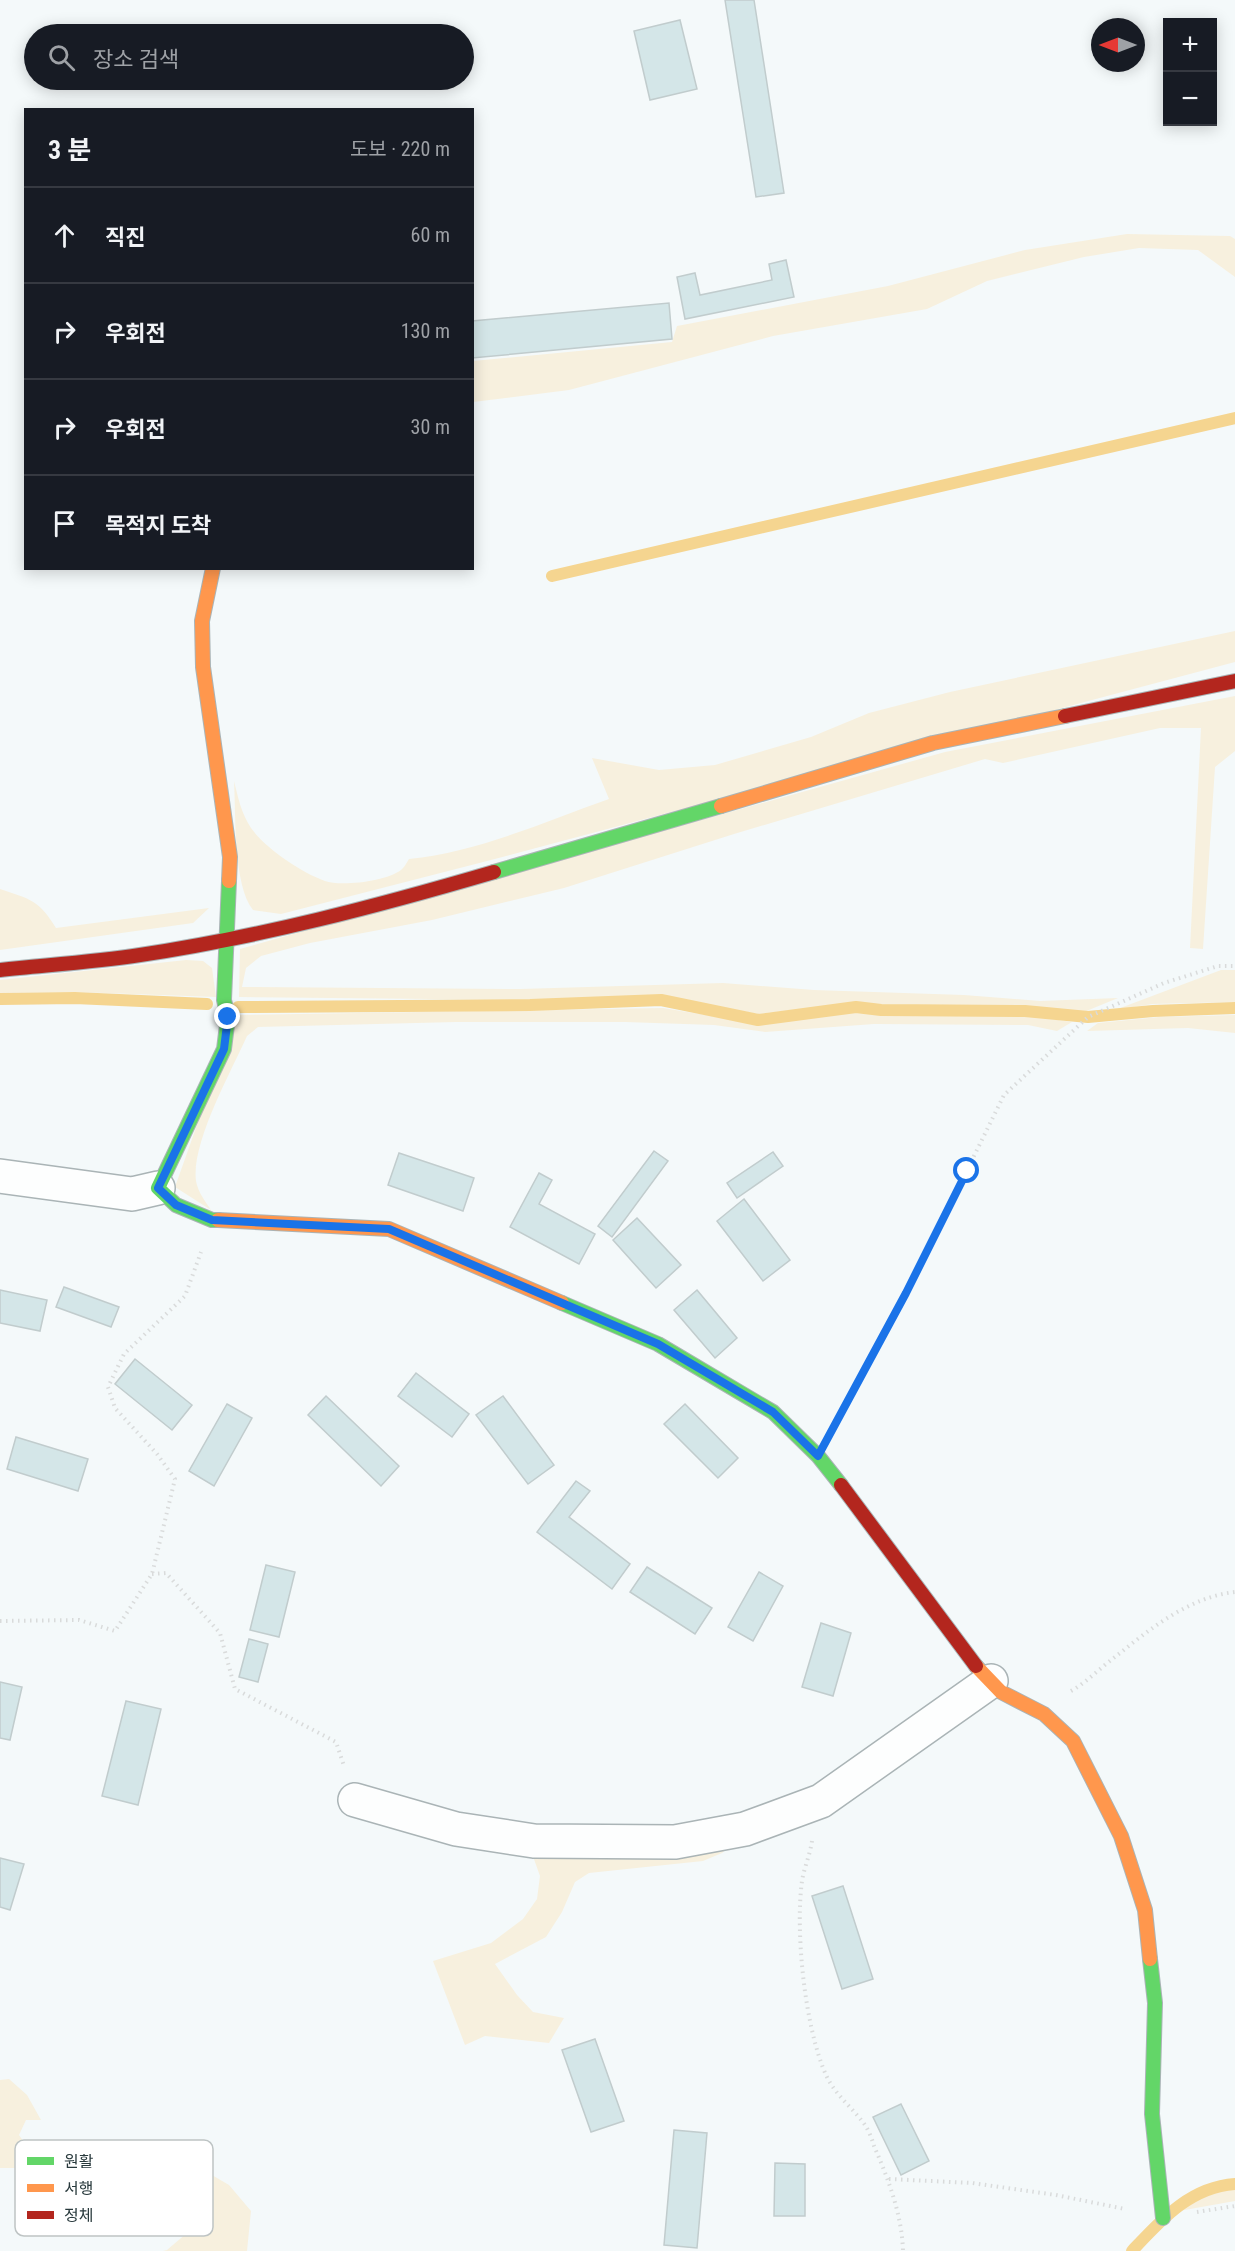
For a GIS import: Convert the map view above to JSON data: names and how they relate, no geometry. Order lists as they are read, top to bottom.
{
  "legend": ["원활", "서행", "정체"],
  "north": "left",
  "page": {
    "map_buttons": ["+", "−"],
    "search": "장소 검색",
    "heading": ["3 분", "도보 · 220 m"],
    "list": [
      ["직진", "60 m"],
      ["우회전", "130 m"],
      ["우회전", "30 m"],
      "목적지 도착"
    ]
  }
}
